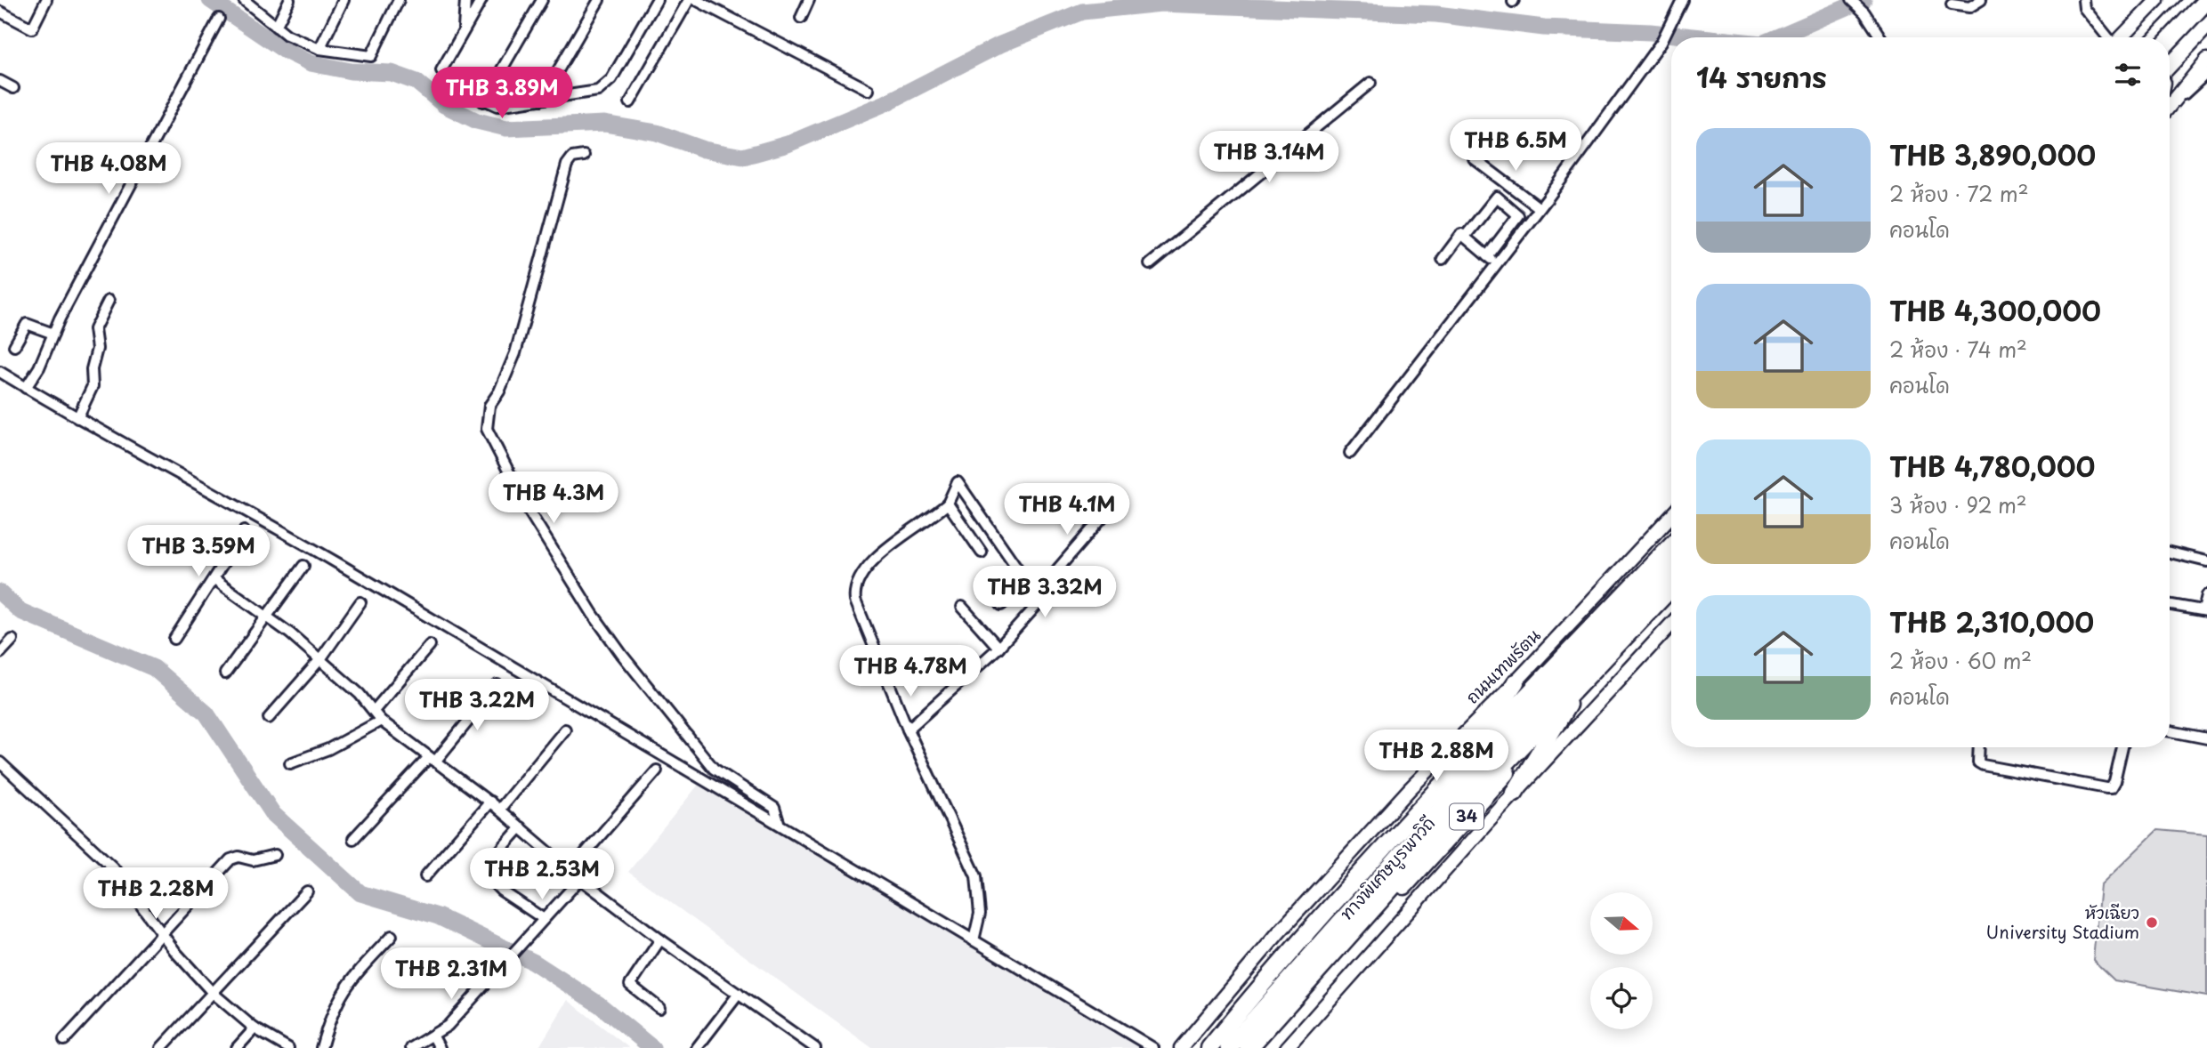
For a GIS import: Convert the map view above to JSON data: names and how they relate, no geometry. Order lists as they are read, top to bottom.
{
  "streets": {
    "highway": ["34", "ทางพิเศษบูรพาวิถี"],
    "main road": ["ถนนเทพรัตน"]
  },
  "places": ["หัวเฉียว University Stadium"],
  "north": "right",
  "page": {
    "heading": "14 รายการ",
    "price": [
      "THB 3.89M",
      "THB 6.5M",
      "THB 3.14M",
      "THB 4.08M",
      "THB 4.3M",
      "THB 4.1M",
      "THB 3.59M",
      "THB 3.32M",
      "THB 4.78M",
      "THB 3.22M",
      "THB 2.88M",
      "THB 2.53M",
      "THB 2.28M",
      "THB 2.31M"
    ],
    "list": [
      {
        "name": "THB 3,890,000",
        "note": "2 ห้อง · 72 m² · คอนโด"
      },
      {
        "name": "THB 4,300,000",
        "note": "2 ห้อง · 74 m² · คอนโด"
      },
      {
        "name": "THB 4,780,000",
        "note": "3 ห้อง · 92 m² · คอนโด"
      },
      {
        "name": "THB 2,310,000",
        "note": "2 ห้อง · 60 m² · คอนโด"
      }
    ]
  }
}
